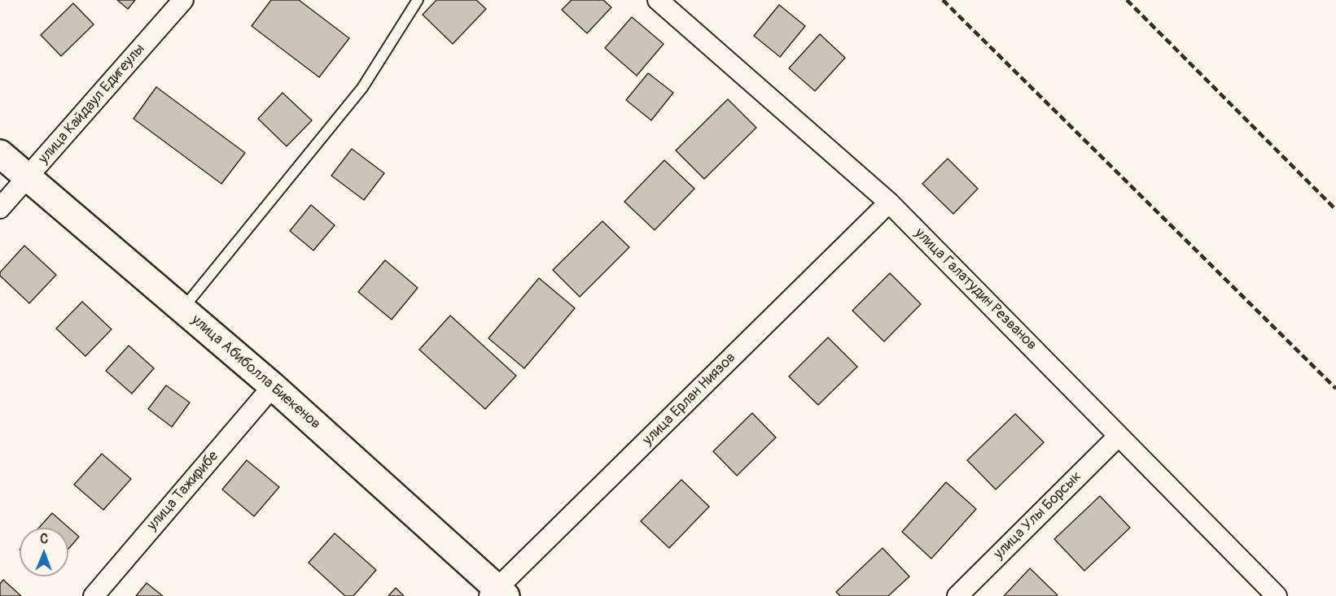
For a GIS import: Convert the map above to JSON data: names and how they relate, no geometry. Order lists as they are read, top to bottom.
{
  "streets": {
    "street": [
      "улица Кайдаул Едигеулы",
      "улица Галатудин Резванов",
      "улица Абиболла Биекенов",
      "улица Ерлан Ниязов",
      "улица Тажирибе",
      "улица Улы Борсык"
    ]
  },
  "crossings": [
    ["улица Кайдаул Едигеулы", "улица Абиболла Биекенов"],
    ["улица Галатудин Резванов", "улица Ерлан Ниязов"],
    ["улица Галатудин Резванов", "улица Улы Борсык"],
    ["улица Абиболла Биекенов", "улица Ерлан Ниязов"],
    ["улица Абиболла Биекенов", "улица Тажирибе"]
  ],
  "north": "top"
}
